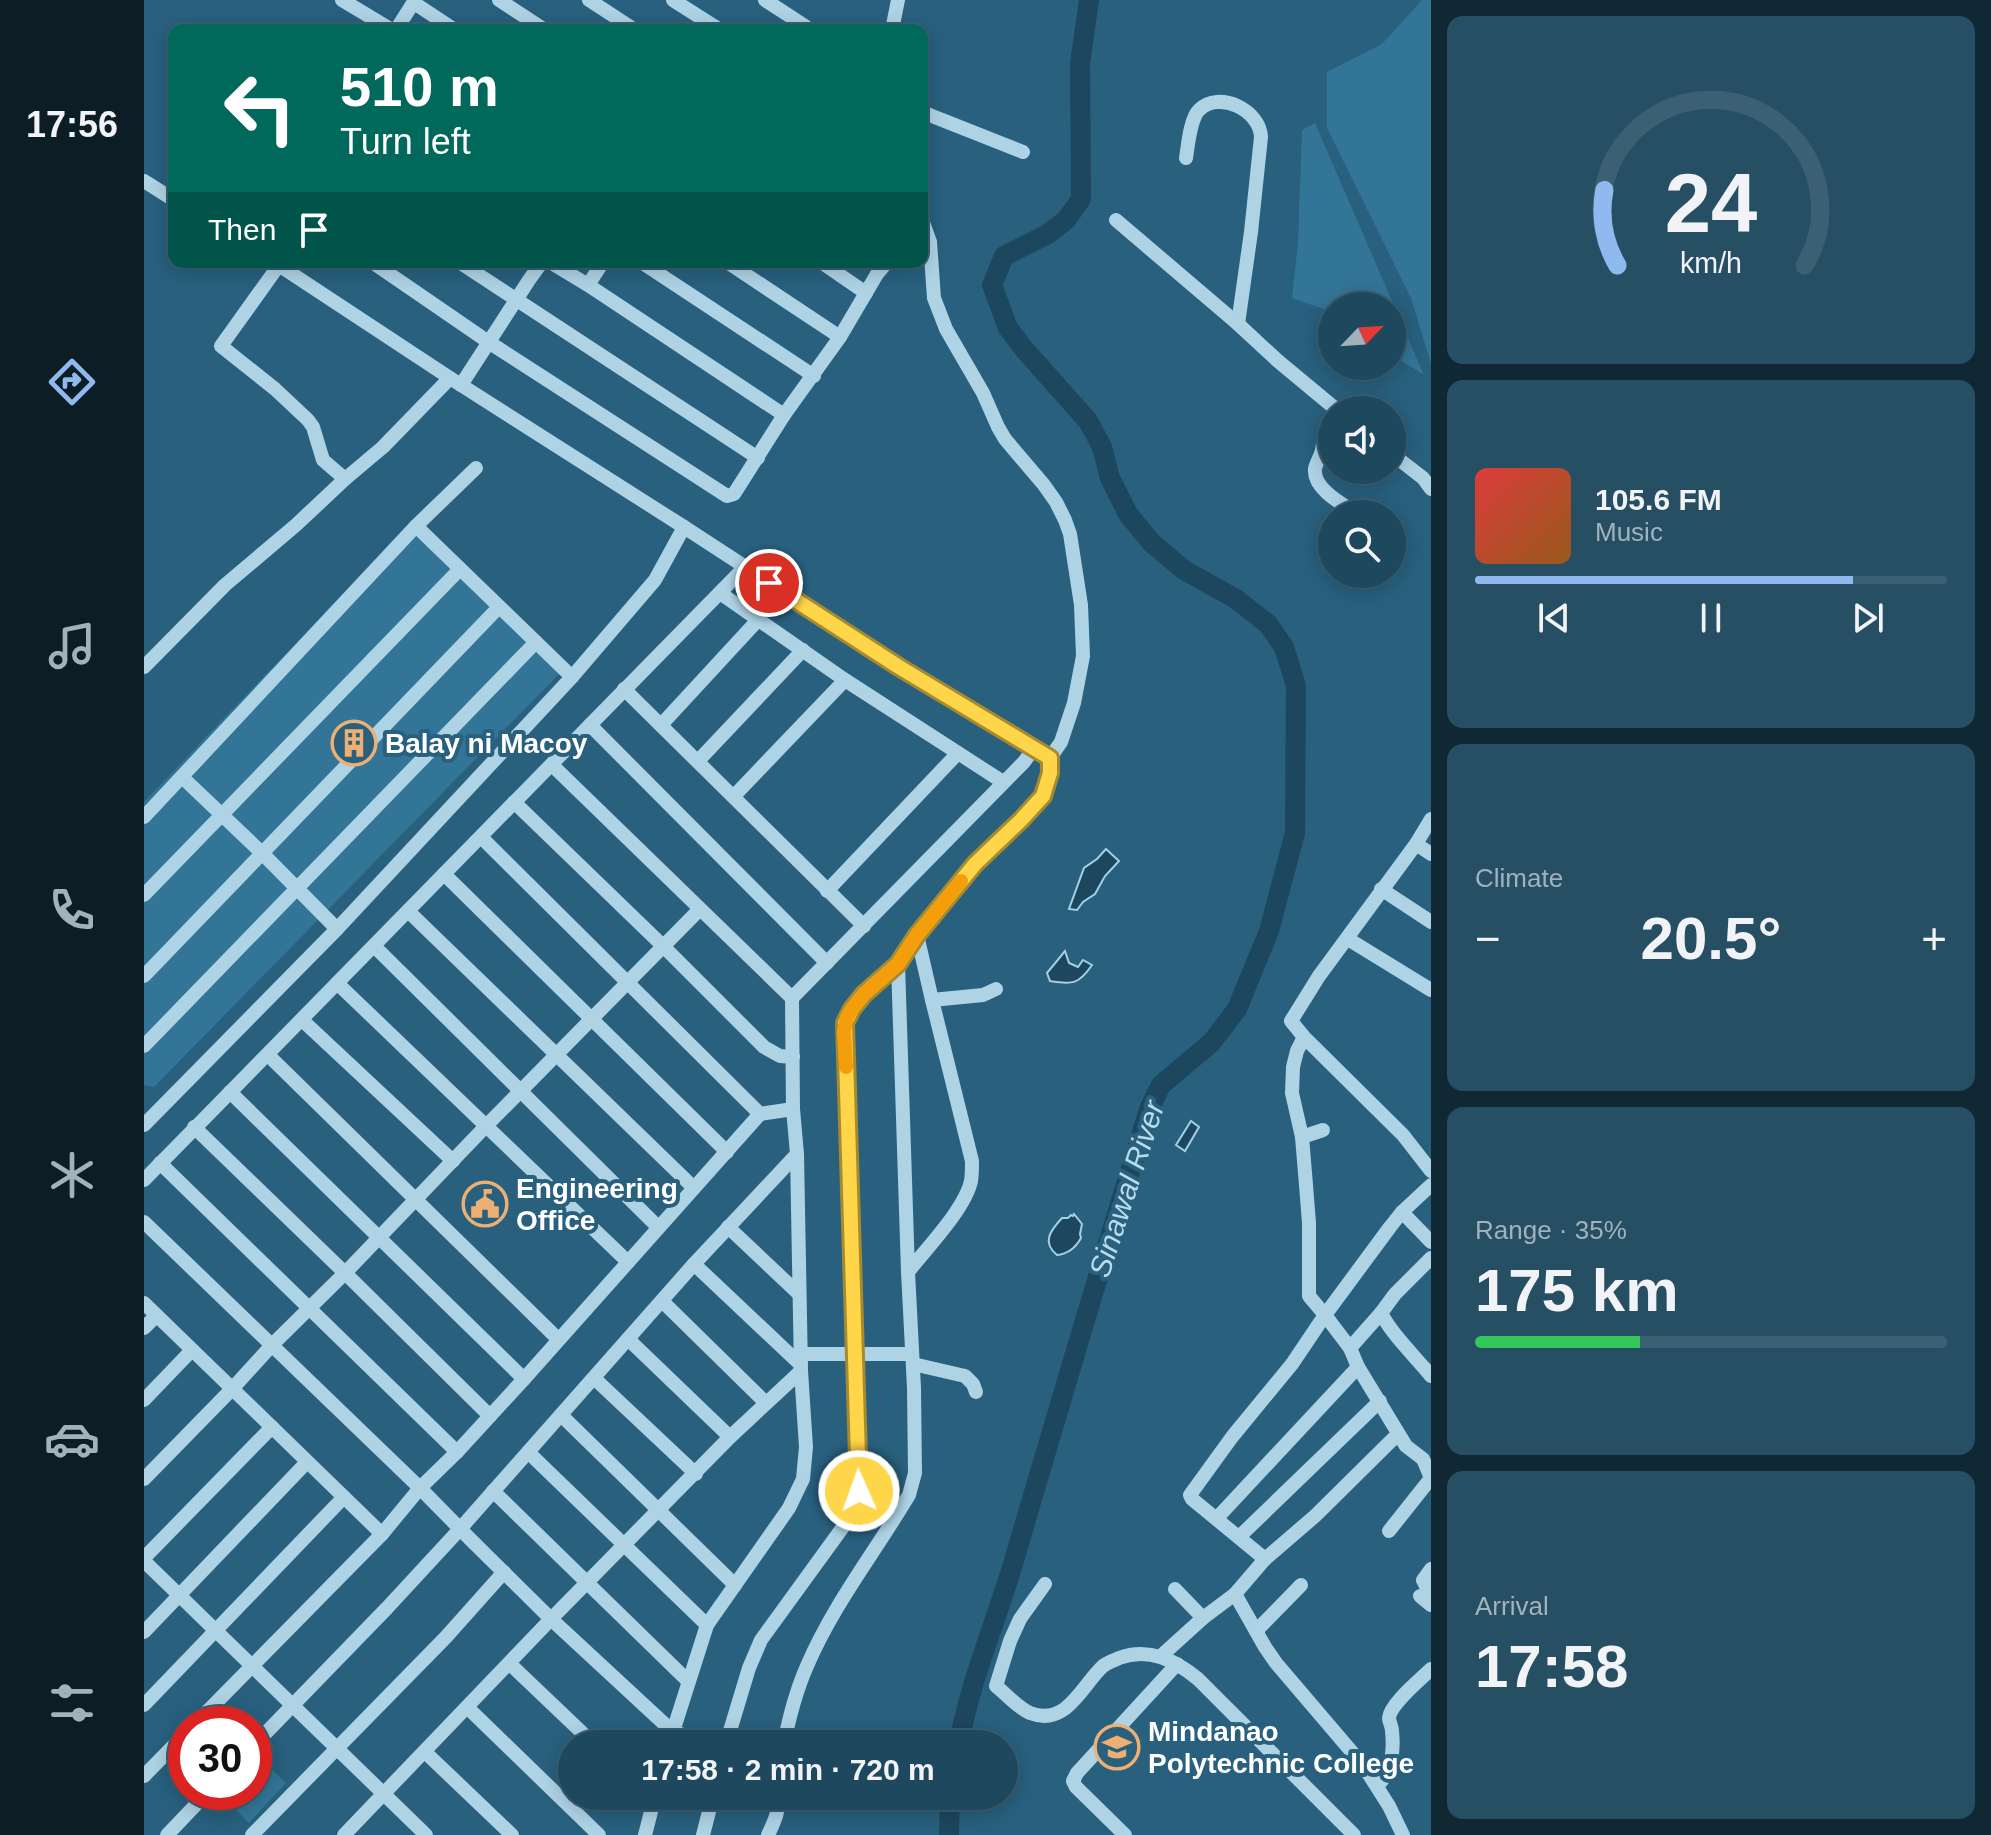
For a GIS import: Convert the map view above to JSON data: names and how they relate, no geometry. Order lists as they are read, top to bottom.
{
  "water": ["Sinawal River"],
  "places": {
    "building": ["Balay ni Macoy"],
    "public building": ["Engineering Office"],
    "school or university": ["Mindanao Polytechnic College"]
  },
  "north": "top right",
  "page": {
    "tabs": "17:56",
    "turn": ["510 m", "Turn left"],
    "then": "Then",
    "song": ["105.6 FM", "Music"],
    "tile": [
      "Climate",
      ["Range · 35%", "175 km"],
      ["Arrival", "17:58"]
    ],
    "heat": ["−", "20.5°", "+"],
    "limit": "30",
    "trip": "17:58 · 2 min · 720 m",
    "gauge": ["24", "km/h"]
  }
}
